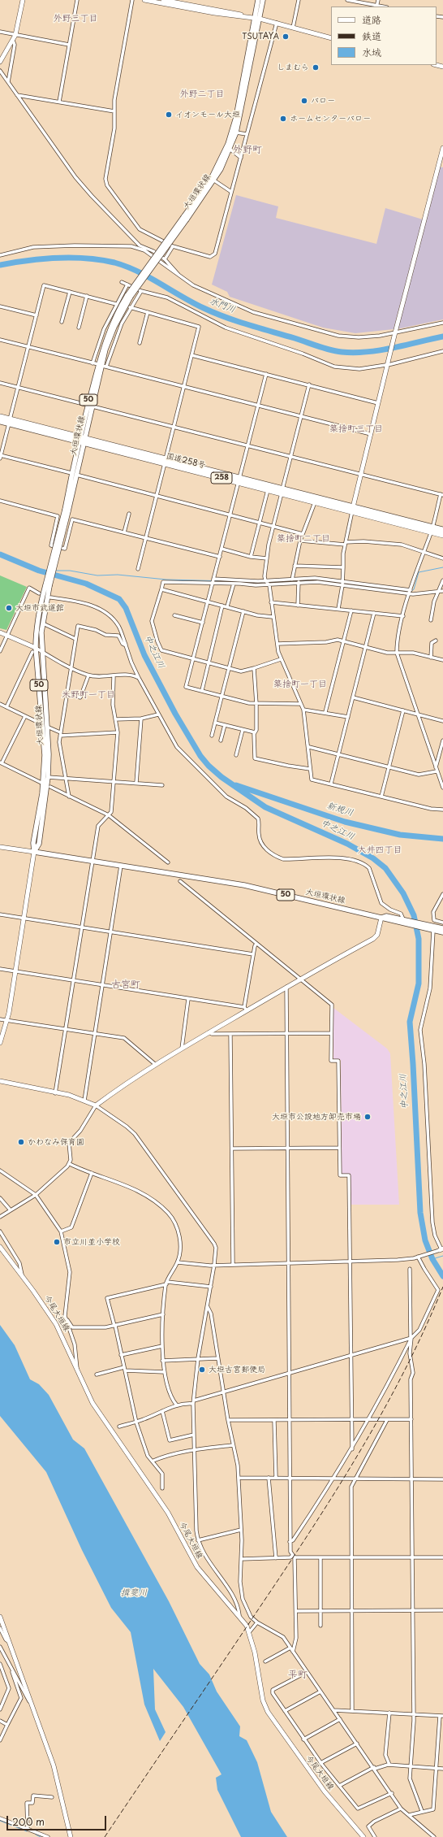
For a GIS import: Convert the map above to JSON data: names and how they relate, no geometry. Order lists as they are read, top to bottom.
{
  "streets": {
    "highway": ["国道258号", "258"],
    "main road": ["大垣環状線", "50"],
    "street": ["今尾大垣線"]
  },
  "crossings": [
    ["大垣環状線", "国道258号"]
  ],
  "districts": [
    "外野三丁目",
    "外野二丁目",
    "外野町",
    "築捨町三丁目",
    "築捨町二丁目",
    "築捨町一丁目",
    "米野町一丁目",
    "大井四丁目",
    "古宮町",
    "平町"
  ],
  "water": [
    "水門川",
    "中之江川",
    "新規川",
    "揖斐川"
  ],
  "places": [
    "TSUTAYA",
    "しまむら",
    "バロー",
    "イオンモール大垣",
    "ホームセンターバロー",
    "大垣市武道館",
    "大垣市公設地方卸売市場",
    "かわなみ保育園",
    "市立川並小学校",
    "大垣古宮郵便局"
  ],
  "legend": ["道路", "鉄道", "水域"],
  "scale_bar": "200 m"
}
